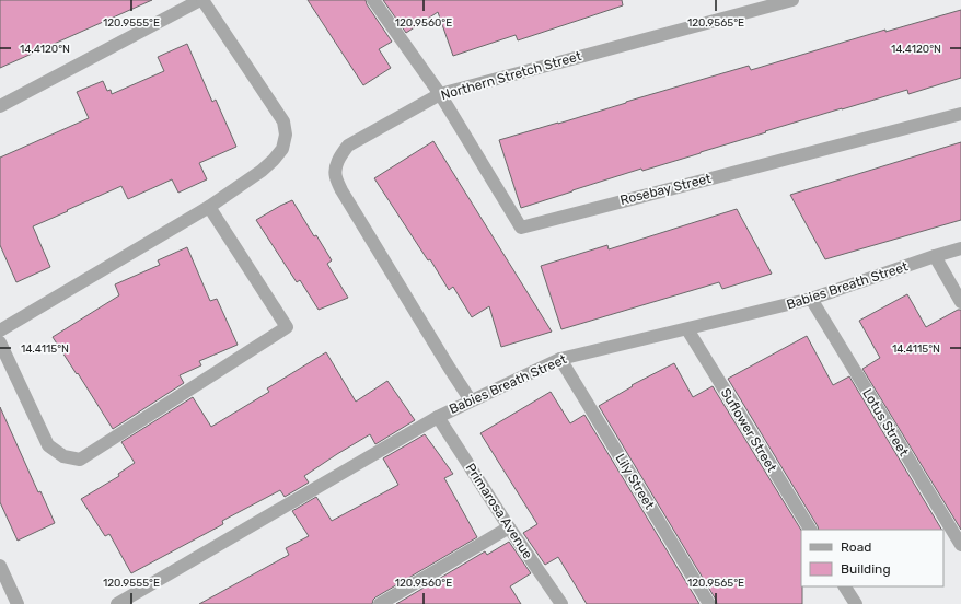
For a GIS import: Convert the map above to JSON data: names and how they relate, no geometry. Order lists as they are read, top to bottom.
{
  "streets": {
    "street": [
      "Northern Stretch Street",
      "Rosebay Street",
      "Babies Breath Street",
      "Lotus Street",
      "Suflower Street",
      "Lily Street",
      "Primarosa Avenue"
    ]
  },
  "crossings": [
    ["Northern Stretch Street", "Rosebay Street"],
    ["Northern Stretch Street", "Babies Breath Street"],
    ["Babies Breath Street", "Lotus Street"],
    ["Babies Breath Street", "Suflower Street"],
    ["Babies Breath Street", "Lily Street"],
    ["Babies Breath Street", "Primarosa Avenue"]
  ],
  "legend": ["Road", "Building"],
  "coordinates": [
    "120.9555°E",
    "120.9560°E",
    "120.9565°E",
    "14.4120°N",
    "14.4115°N"
  ]
}
